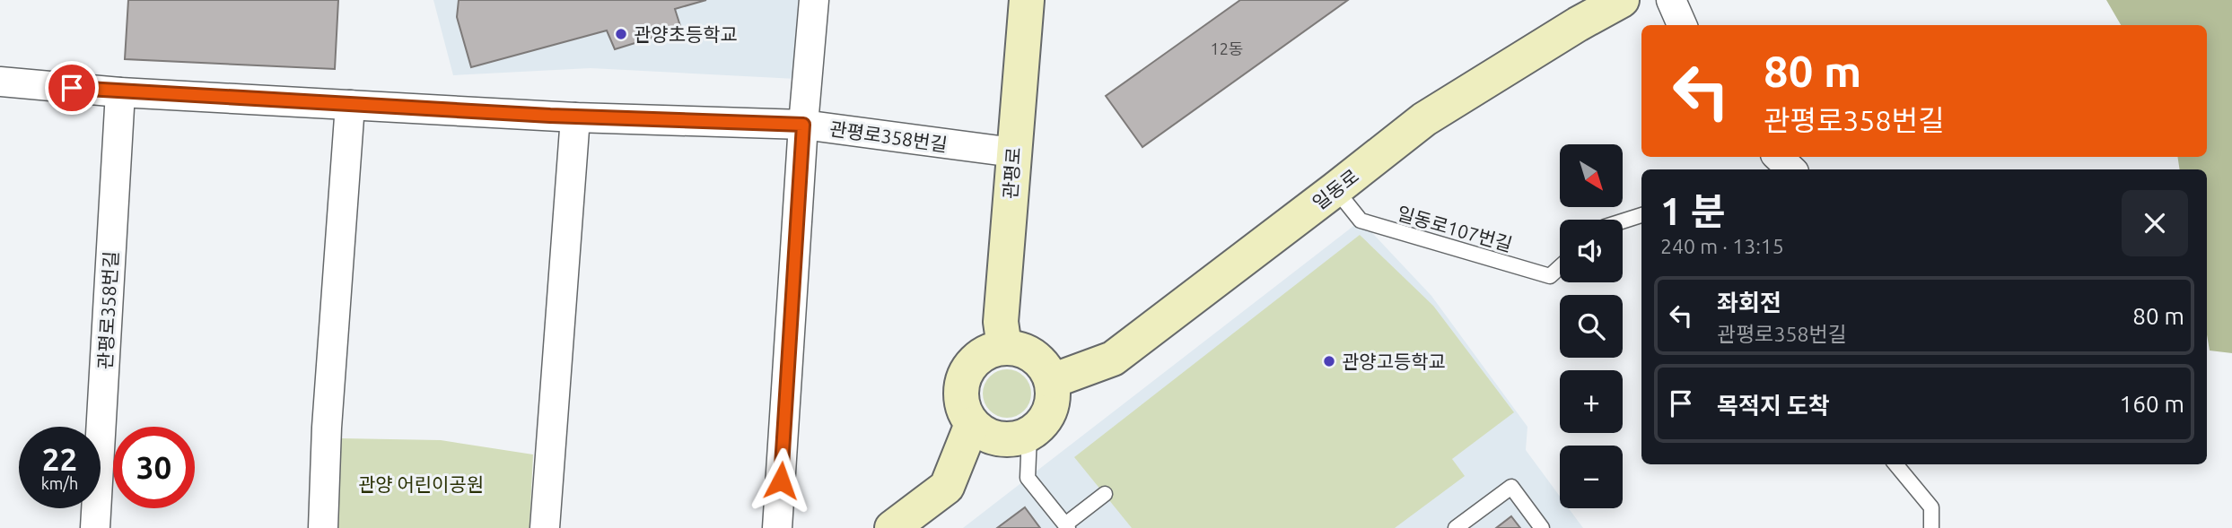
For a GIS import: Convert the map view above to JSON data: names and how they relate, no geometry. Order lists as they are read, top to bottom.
{
  "streets": {
    "street": ["관평로358번길", "관평로", "일동로"],
    "lane": ["일동로107번길"]
  },
  "crossings": [
    ["관평로358번길", "관평로"],
    ["관평로", "일동로"],
    ["일동로", "일동로107번길"]
  ],
  "parks": ["관양 어린이공원"],
  "places": ["관양초등학교", "관양고등학교"],
  "house_numbers": ["12동"],
  "north": "bottom right",
  "page": {
    "turn": ["80 m", "관평로358번길"],
    "map_buttons": ["+", "−"],
    "heading": ["1 분", "240 m · 13:15"],
    "list": [
      {
        "name": "좌회전",
        "note": "관평로358번길",
        "value": "80 m"
      },
      {
        "name": "목적지 도착",
        "value": "160 m"
      }
    ],
    "speed": "22 km/h",
    "limit": "30"
  }
}
